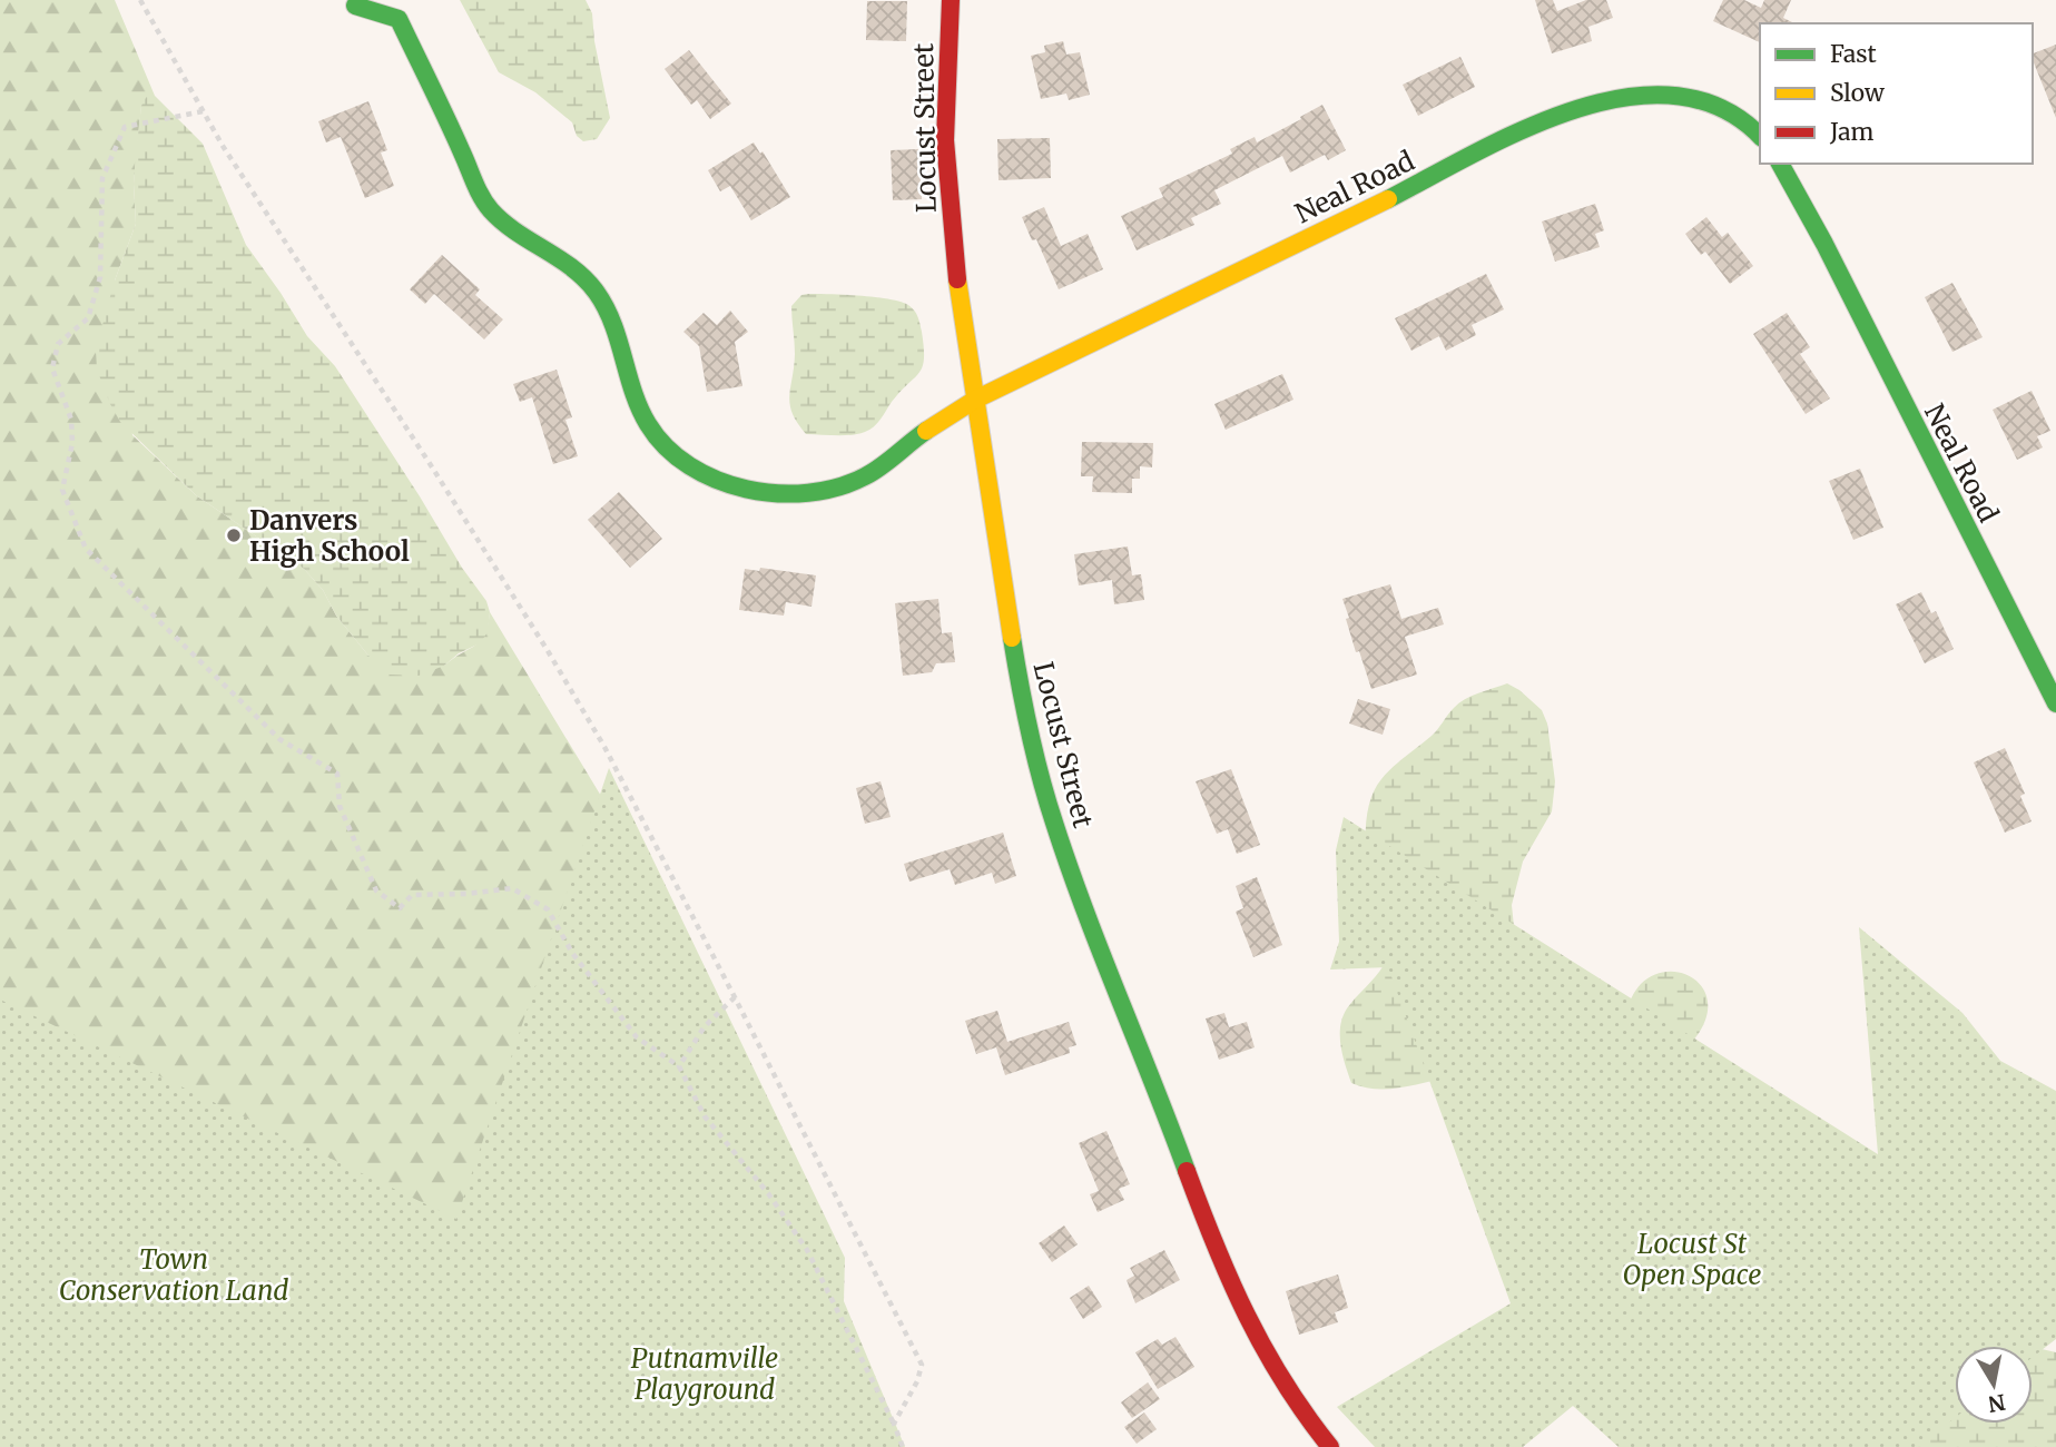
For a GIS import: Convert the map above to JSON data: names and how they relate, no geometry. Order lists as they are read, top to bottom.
{
  "streets": {
    "street": ["Locust Street", "Neal Road"]
  },
  "crossings": [
    ["Locust Street", "Neal Road"]
  ],
  "parks": ["Locust St Open Space", "Town Conservation Land", "Putnamville Playground"],
  "places": ["Danvers High School"],
  "legend": ["Fast", "Slow", "Jam"],
  "north": "bottom"
}
